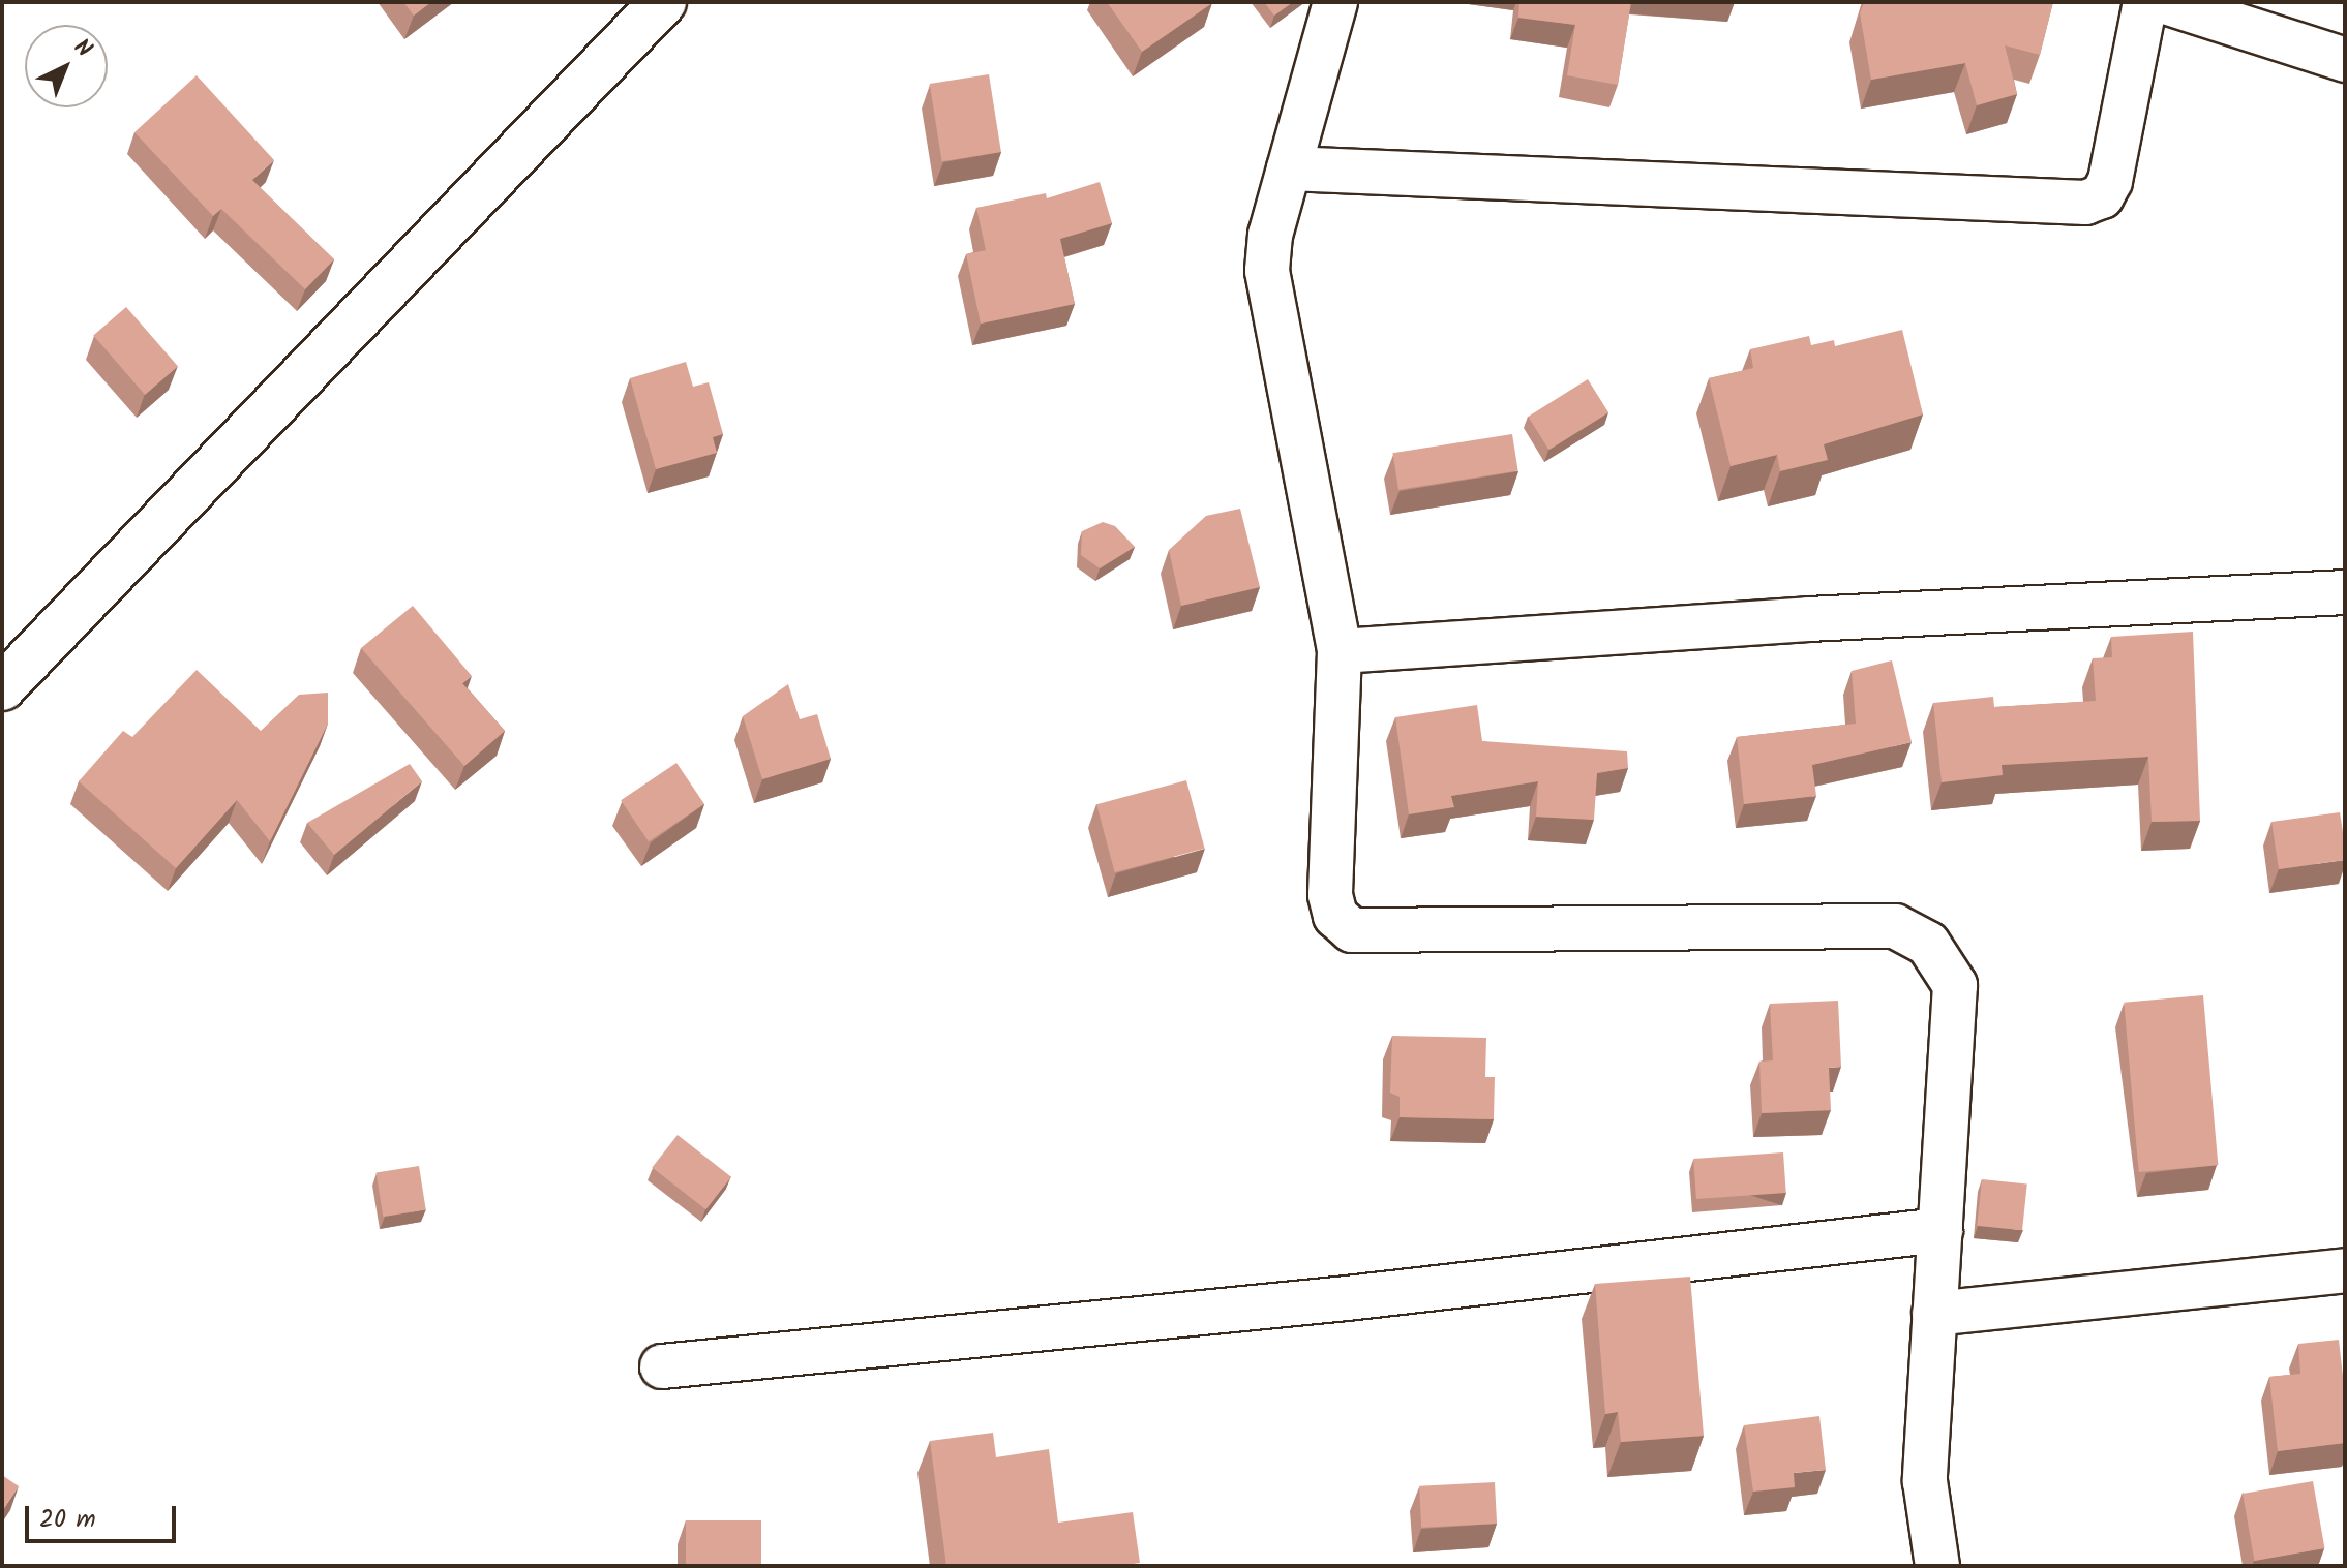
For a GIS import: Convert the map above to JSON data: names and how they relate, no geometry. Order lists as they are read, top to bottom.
{
  "scale_bar": "20 m",
  "north": "top right"
}
